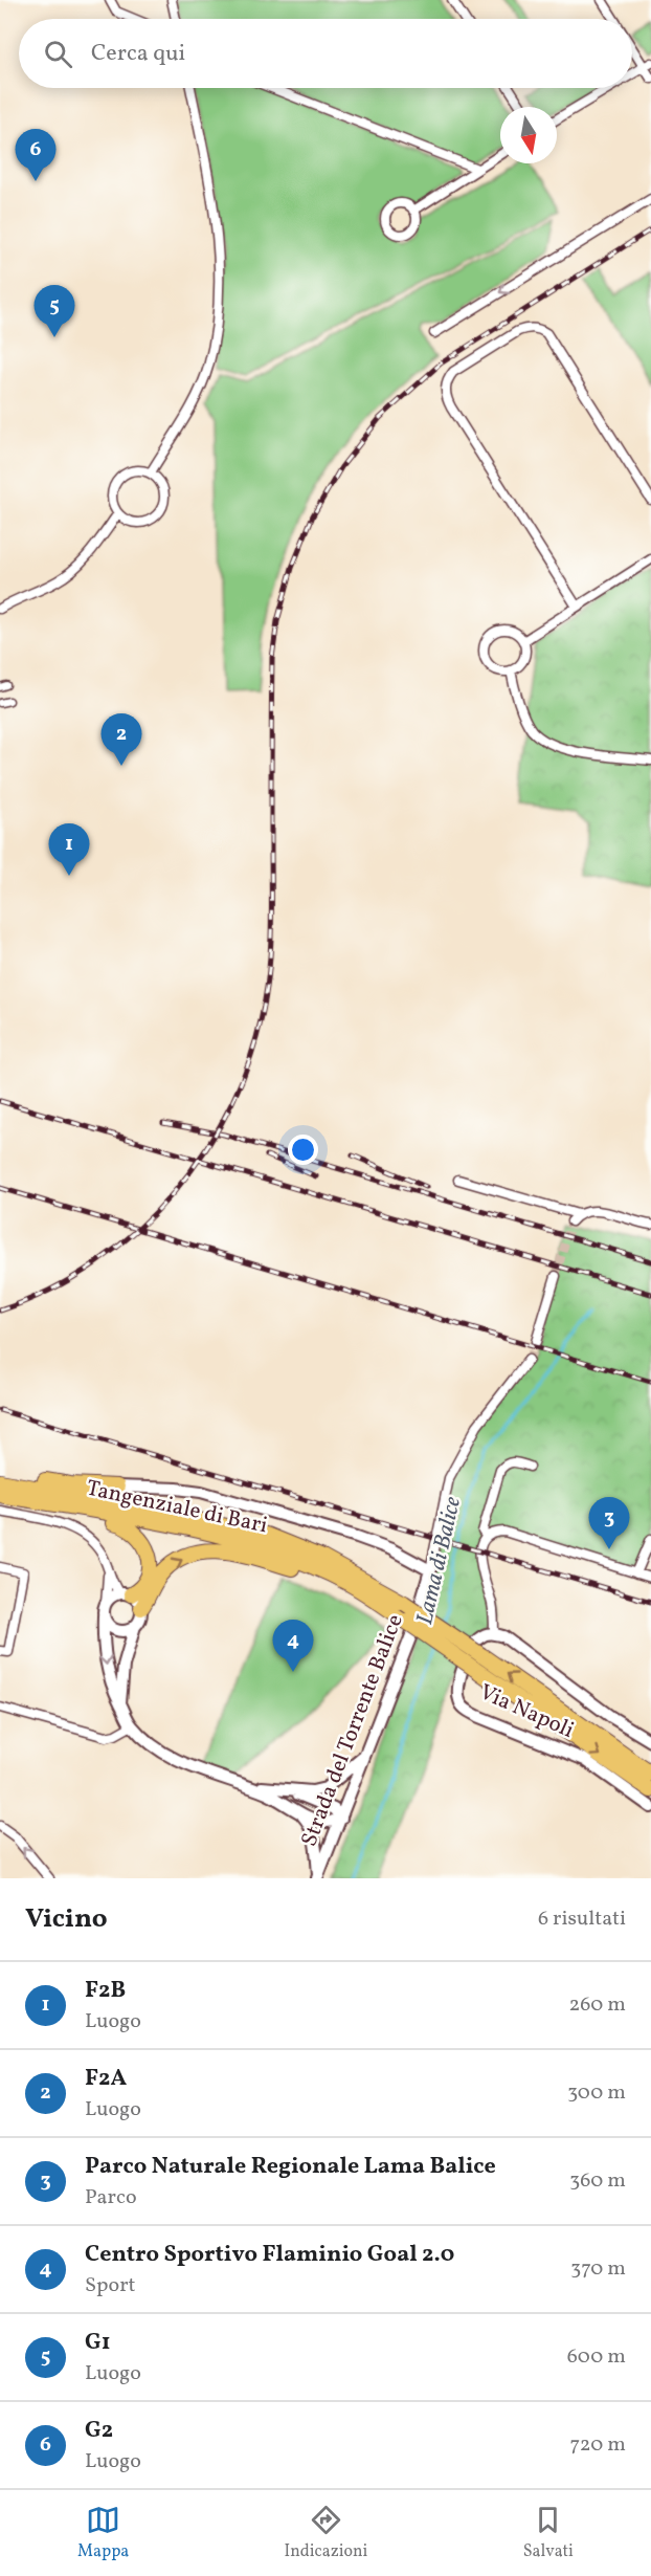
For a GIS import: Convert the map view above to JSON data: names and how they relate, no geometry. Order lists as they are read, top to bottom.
{
  "streets": {
    "highway": ["Tangenziale di Bari"],
    "street": ["Via Napoli", "Strada del Torrente Balice"]
  },
  "water": ["Lama di Balice"],
  "north": "bottom",
  "page": {
    "search": "Cerca qui",
    "pins": [
      "6",
      "5",
      "2",
      "1",
      "3",
      "4"
    ],
    "heading": ["Vicino", "6 risultati"],
    "list": [
      {
        "mark": "1",
        "name": "F2B",
        "note": "Luogo",
        "value": "260 m"
      },
      {
        "mark": "2",
        "name": "F2A",
        "note": "Luogo",
        "value": "300 m"
      },
      {
        "mark": "3",
        "name": "Parco Naturale Regionale Lama Balice",
        "note": "Parco",
        "value": "360 m"
      },
      {
        "mark": "4",
        "name": "Centro Sportivo Flaminio Goal 2.0",
        "note": "Sport",
        "value": "370 m"
      },
      {
        "mark": "5",
        "name": "G1",
        "note": "Luogo",
        "value": "600 m"
      },
      {
        "mark": "6",
        "name": "G2",
        "note": "Luogo",
        "value": "720 m"
      }
    ],
    "nav": ["Mappa", "Indicazioni", "Salvati"]
  }
}
